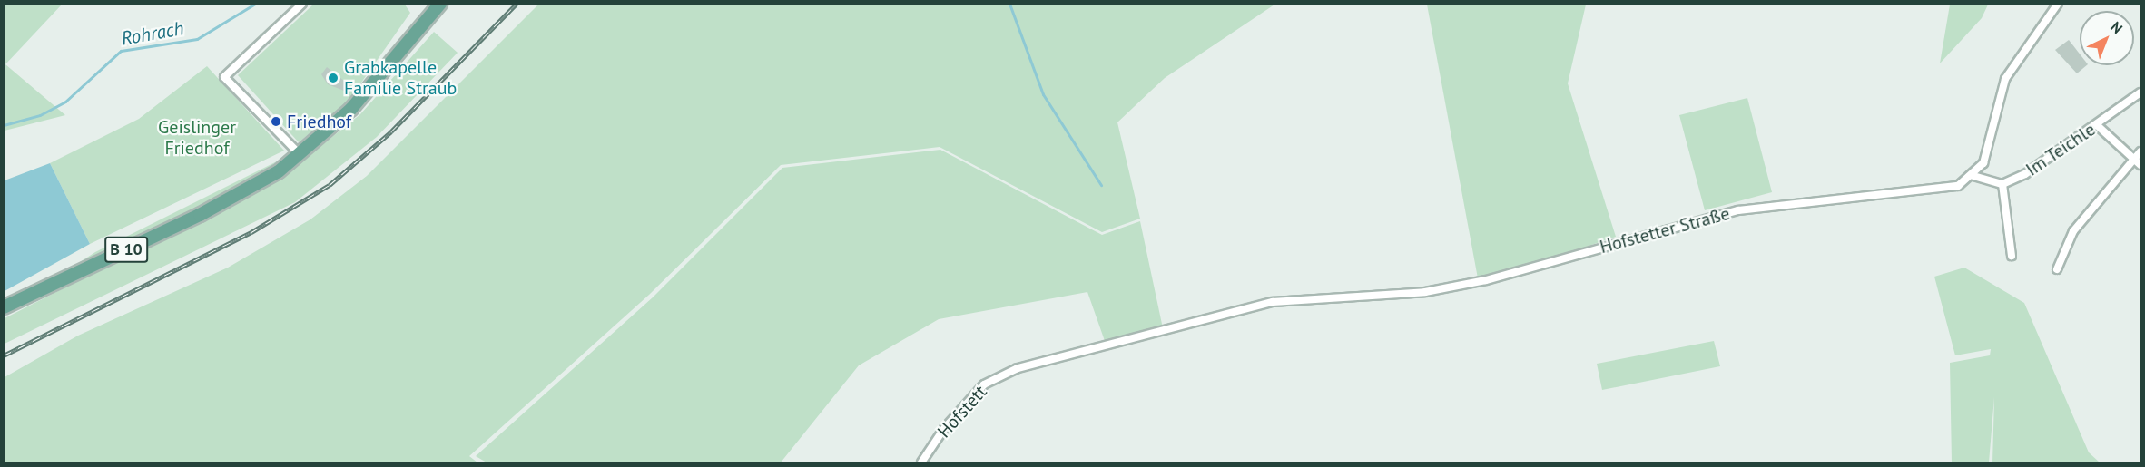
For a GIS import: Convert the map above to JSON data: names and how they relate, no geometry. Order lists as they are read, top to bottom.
{
  "streets": {
    "main road": ["B 10"],
    "street": ["Im Teichle", "Hofstetter Straße", "Hofstett"]
  },
  "crossings": [
    ["Hofstetter Straße", "Hofstett"]
  ],
  "water": ["Rohrach"],
  "parks": ["Geislinger Friedhof"],
  "places": ["Grabkapelle Familie Straub", "Friedhof"],
  "north": "top right"
}
